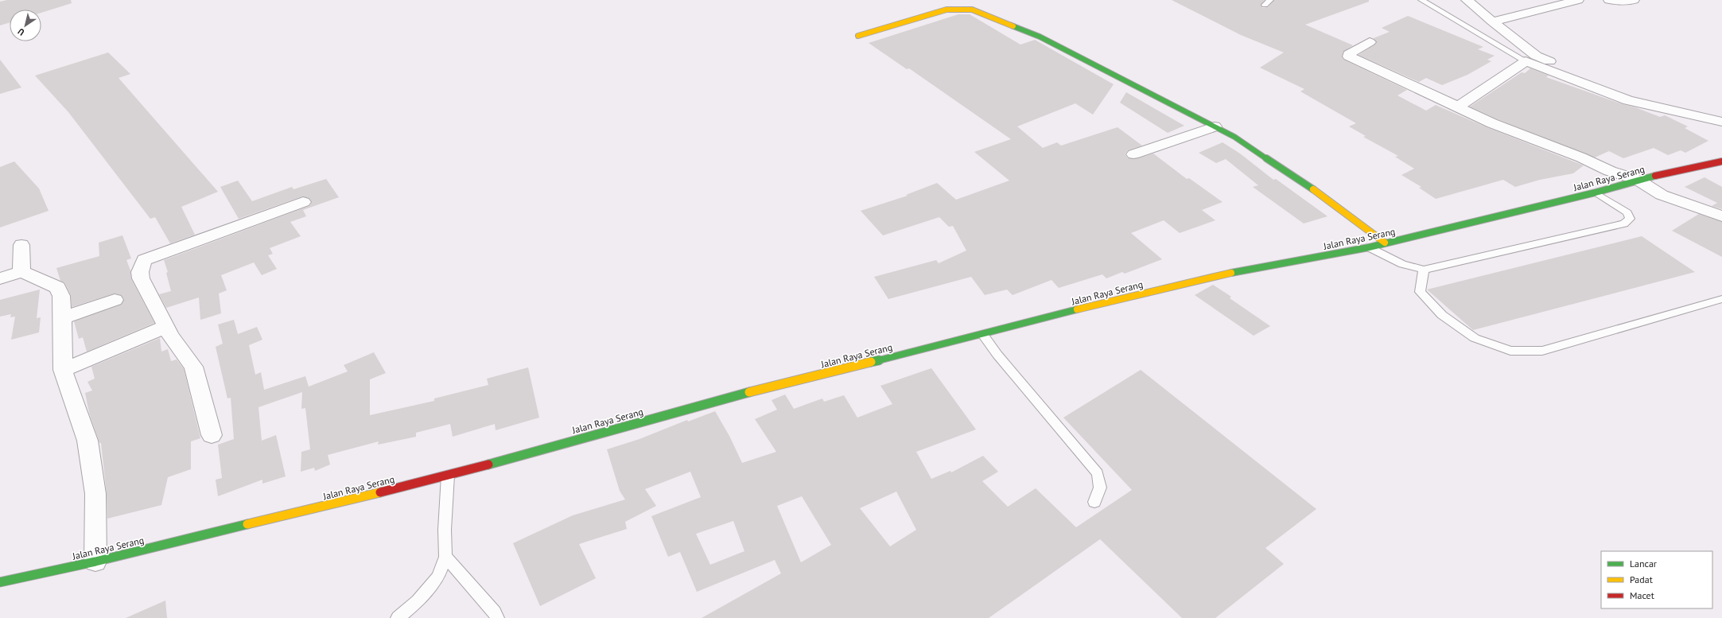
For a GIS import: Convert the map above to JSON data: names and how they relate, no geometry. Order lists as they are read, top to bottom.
{
  "streets": {
    "main road": ["Jalan Raya Serang"]
  },
  "legend": ["Lancar", "Padat", "Macet"],
  "north": "bottom left"
}
